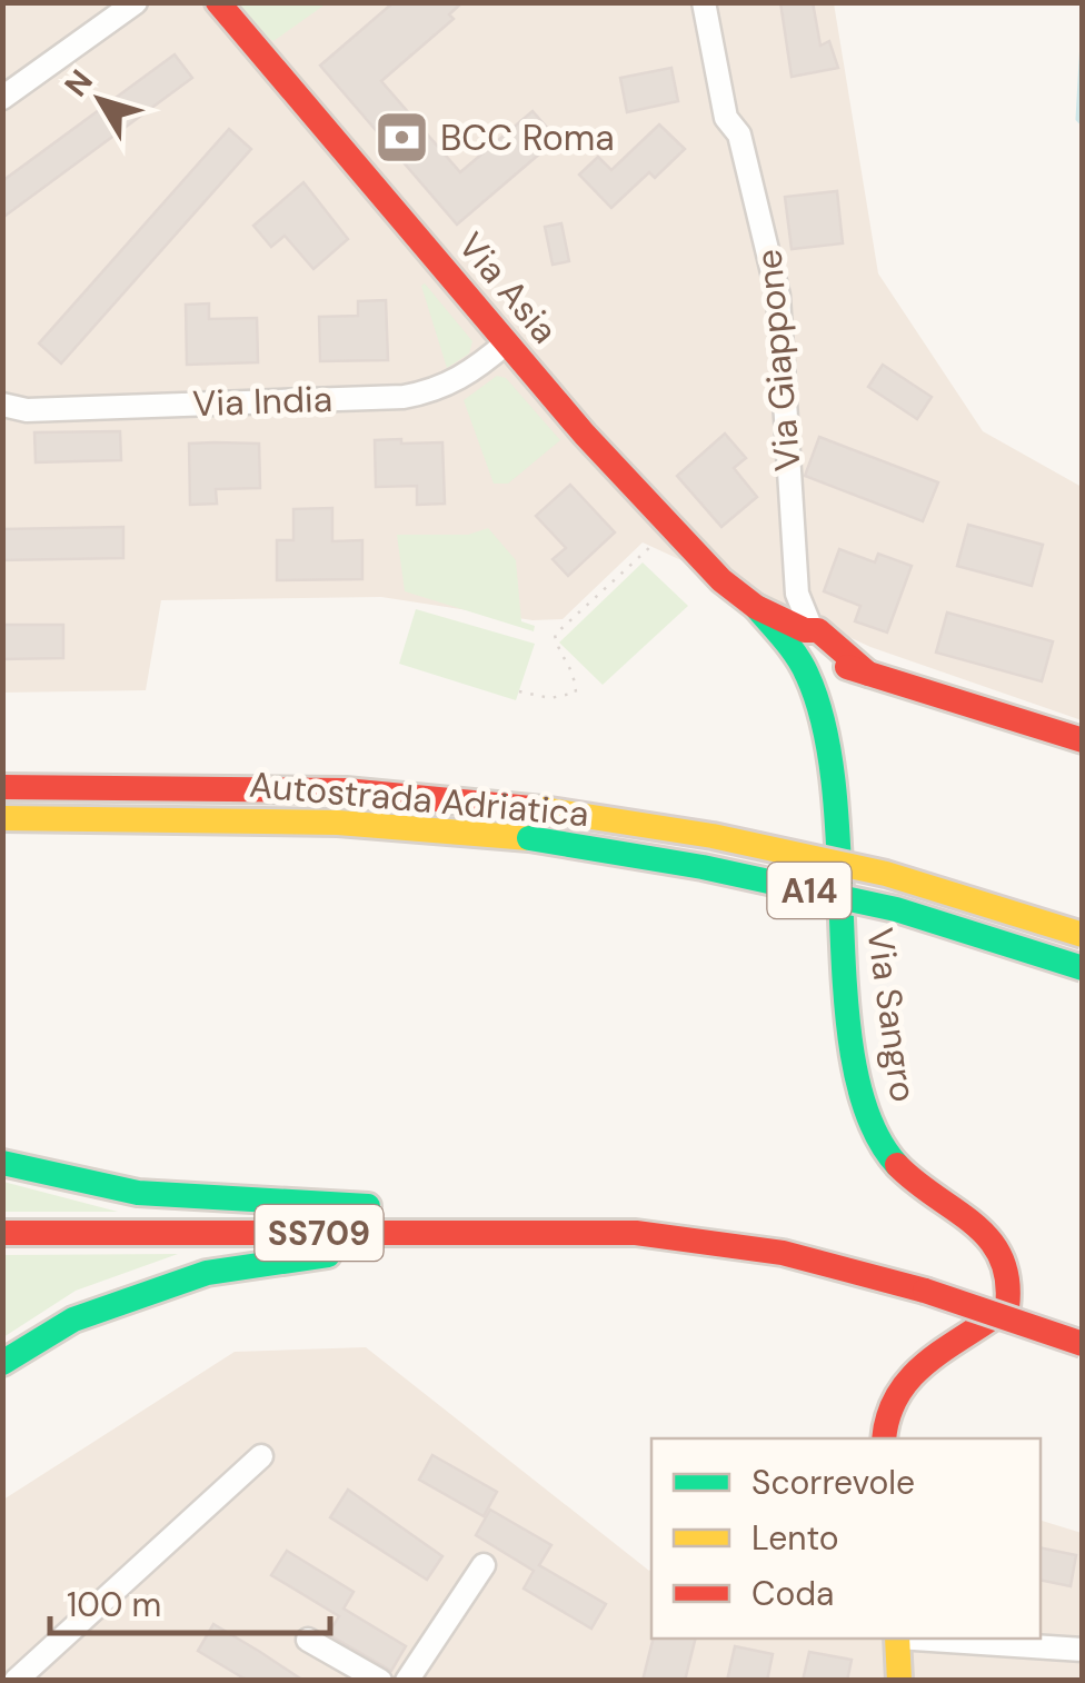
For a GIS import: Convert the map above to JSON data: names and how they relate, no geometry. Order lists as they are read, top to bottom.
{
  "streets": {
    "main road": [
      "Via Asia",
      "Autostrada Adriatica",
      "A14",
      "Via Sangro",
      "SS709"
    ],
    "street": ["Via Giappone", "Via India"]
  },
  "crossings": [
    ["Via Asia", "Via Giappone"],
    ["Via Asia", "Via India"],
    ["Via Asia", "Via Sangro"],
    ["Via Giappone", "Via Sangro"]
  ],
  "places": {
    "bank": ["BCC Roma"]
  },
  "legend": ["Scorrevole", "Lento", "Coda"],
  "scale_bar": "100 m",
  "north": "top left"
}
